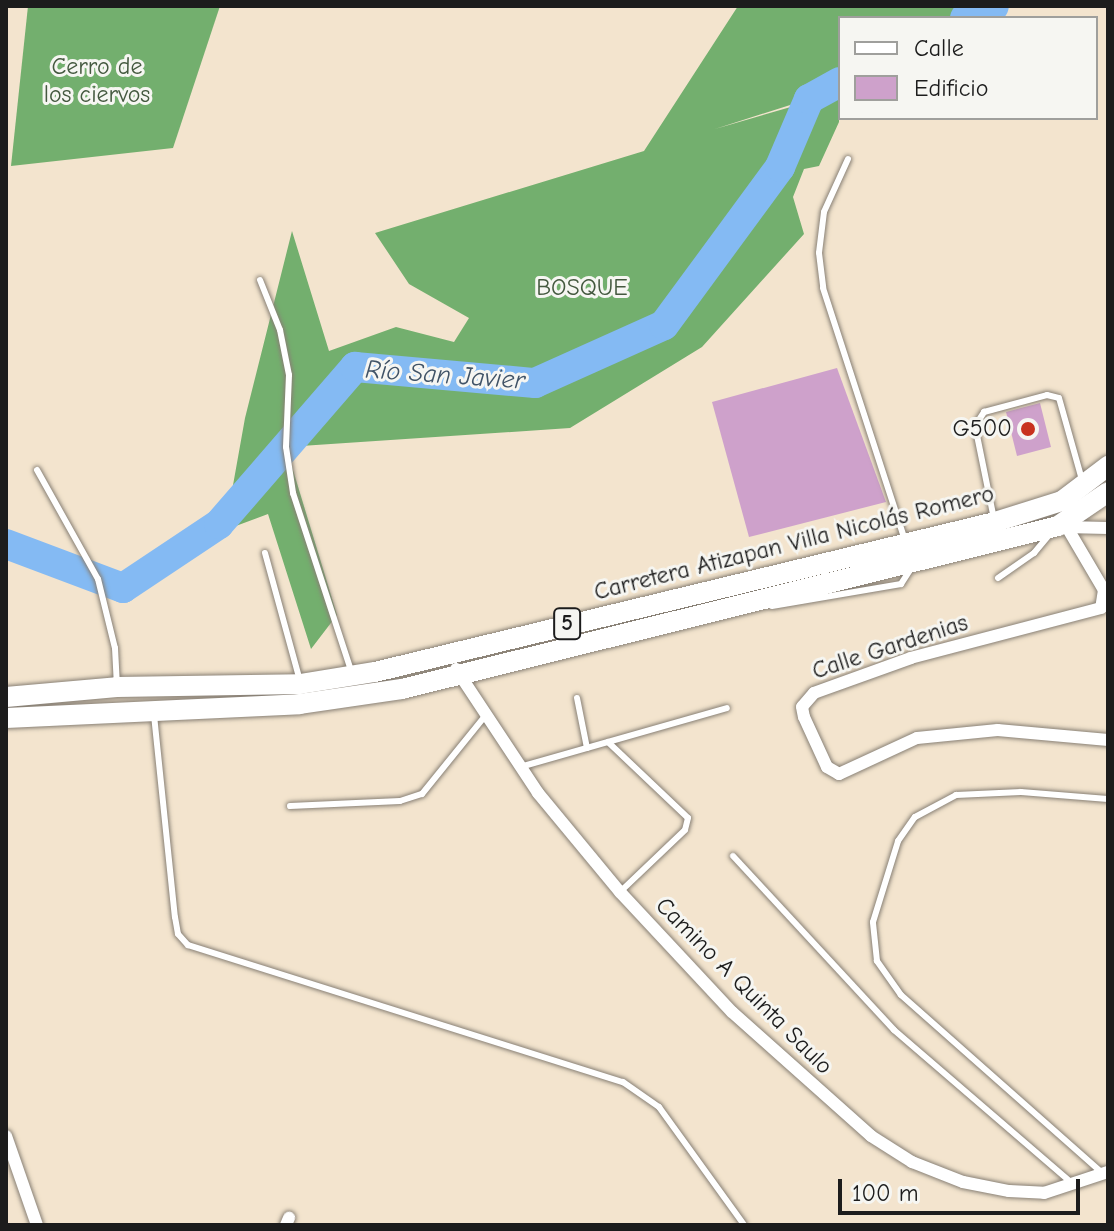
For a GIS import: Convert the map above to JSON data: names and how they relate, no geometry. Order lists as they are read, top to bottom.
{
  "streets": {
    "main road": ["Carretera Atizapan Villa Nicolás Romero", "5"],
    "street": ["Calle Gardenias", "Camino A Quinta Saulo"]
  },
  "crossings": [
    ["Carretera Atizapan Villa Nicolás Romero", "Camino A Quinta Saulo"]
  ],
  "water": ["Río San Javier"],
  "parks": ["Cerro de los ciervos", "BOSQUE"],
  "places": ["G500"],
  "legend": ["Calle", "Edificio"],
  "scale_bar": "100 m"
}
